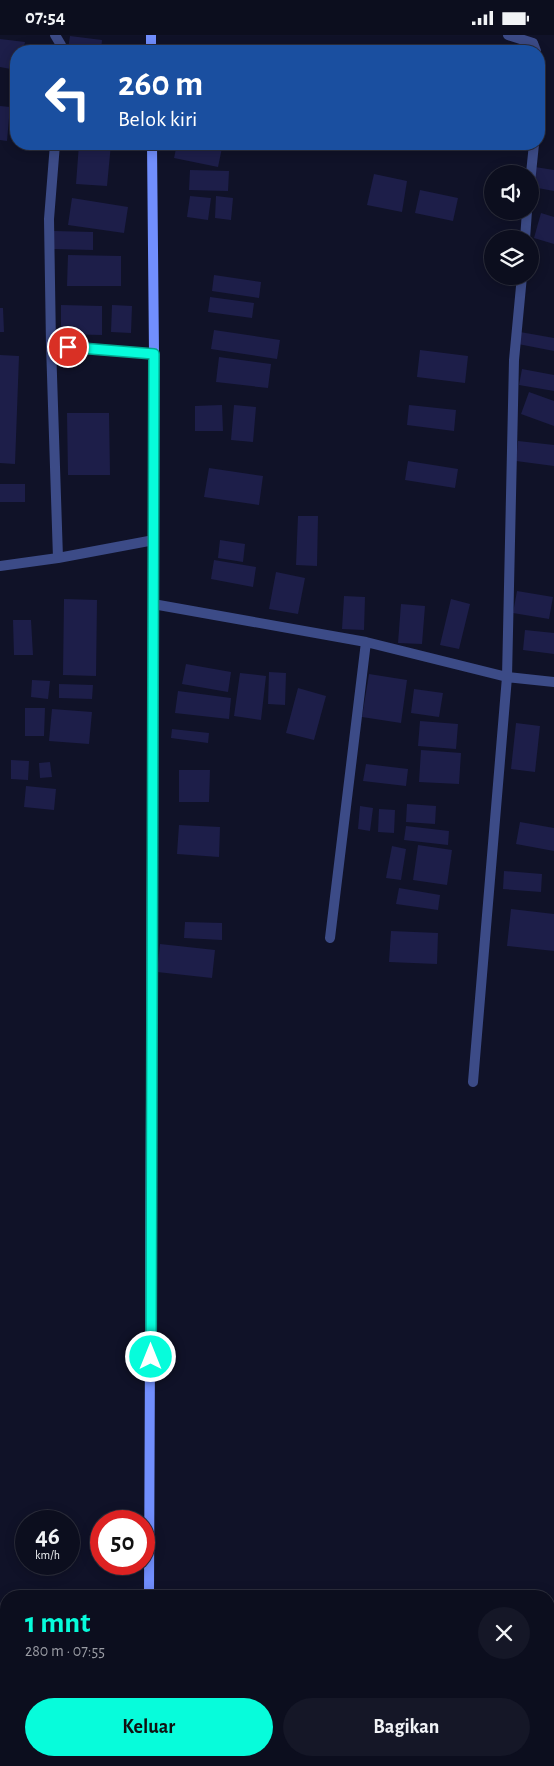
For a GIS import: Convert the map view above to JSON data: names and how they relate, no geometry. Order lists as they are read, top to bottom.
{
  "page": {
    "status": "07:54",
    "turn": ["260 m", "Belok kiri"],
    "speed": "46 km/h",
    "limit": "50",
    "heading": ["1 mnt", "280 m · 07:55"],
    "buttons": ["Keluar", "Bagikan"]
  }
}
